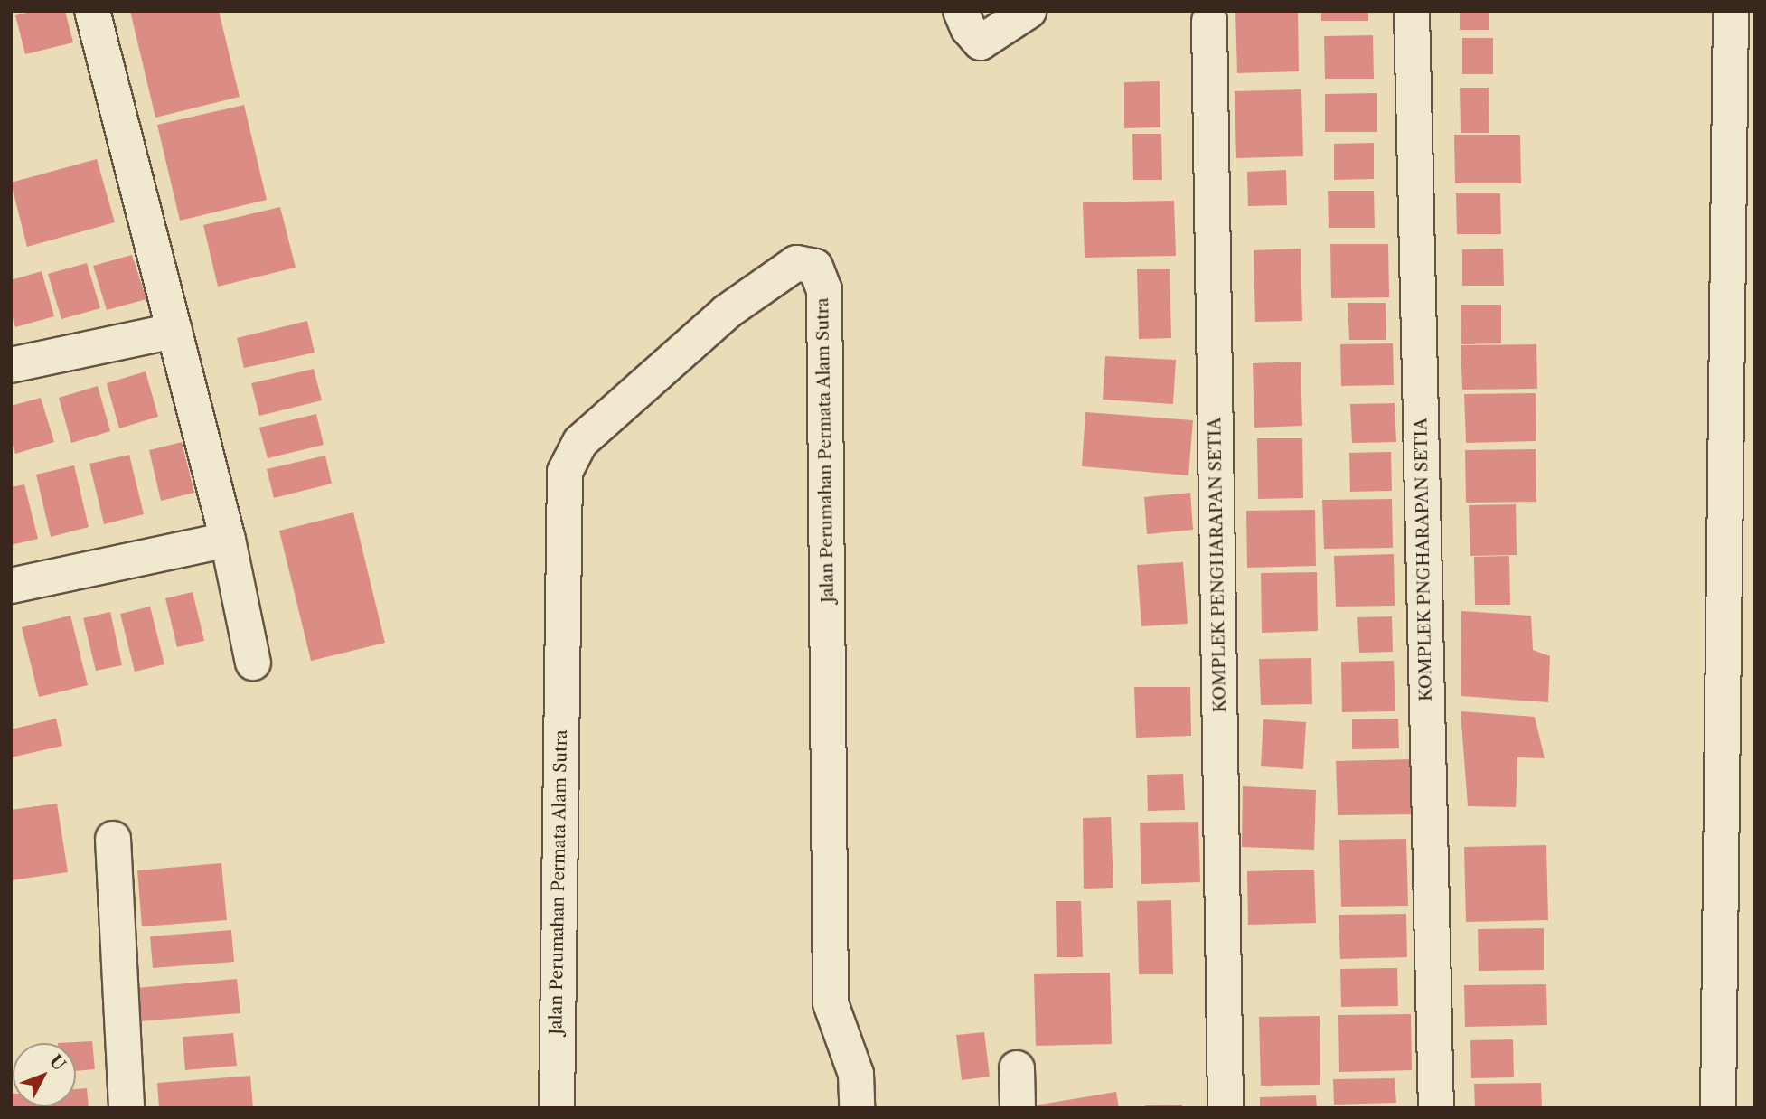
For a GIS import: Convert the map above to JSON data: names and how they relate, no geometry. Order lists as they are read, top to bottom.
{
  "streets": {
    "street": ["Jalan Perumahan Permata Alam Sutra", "KOMPLEK PNGHARAPAN SETIA", "KOMPLEK PENGHARAPAN SETIA"]
  },
  "north": "top right"
}
